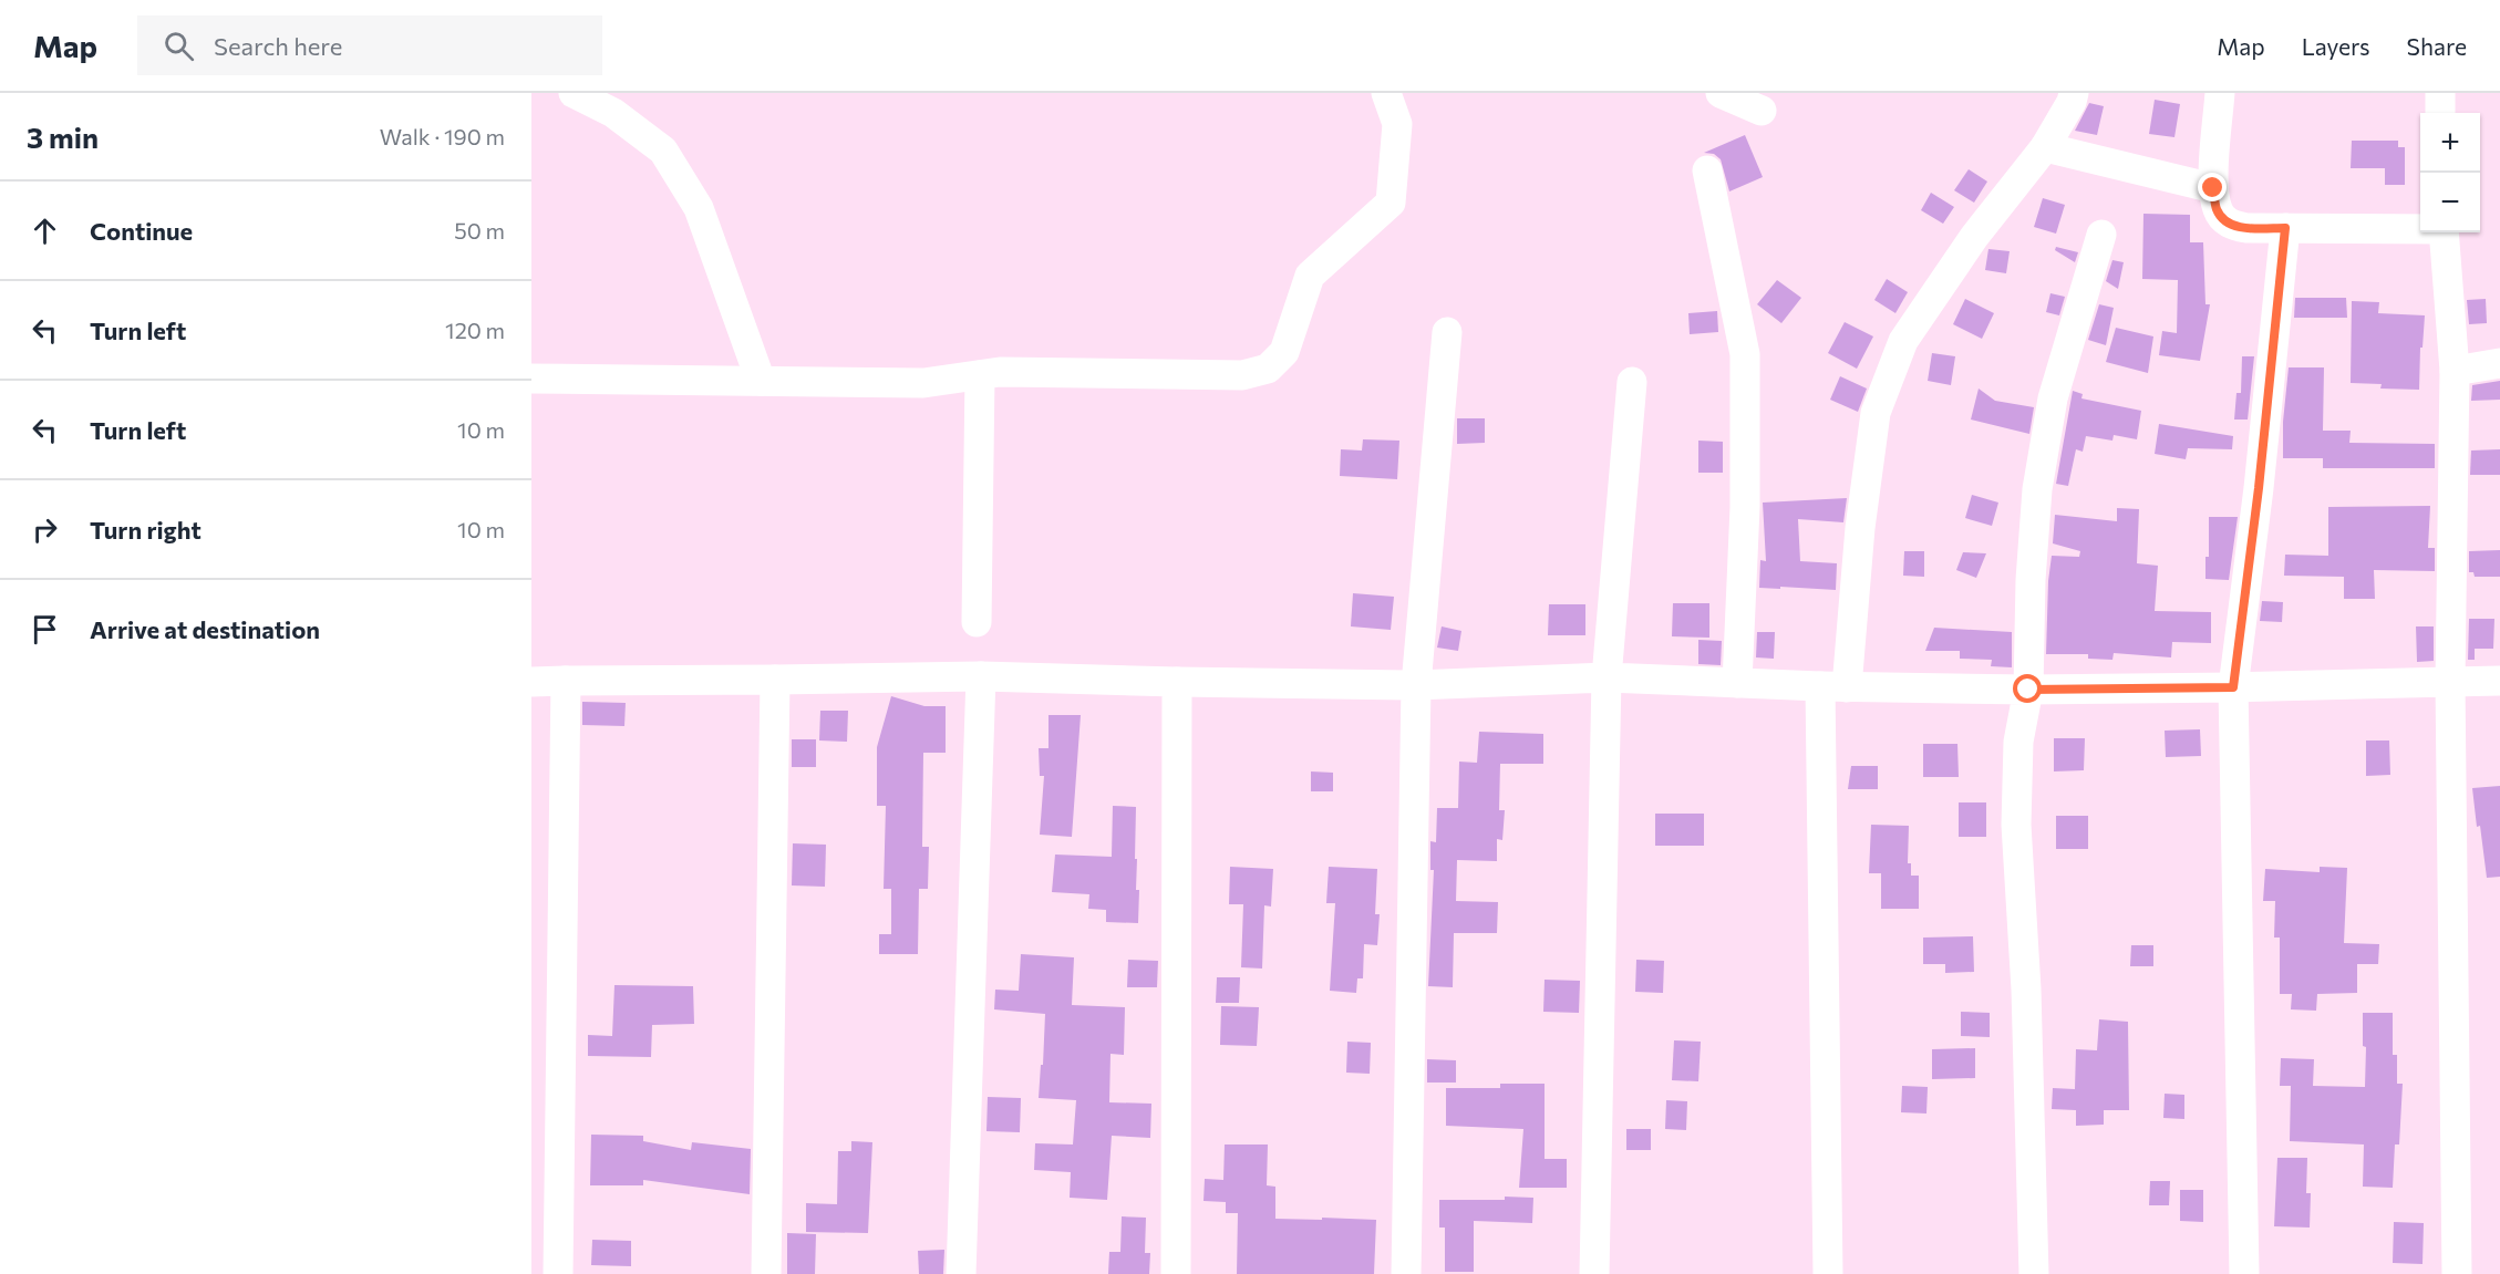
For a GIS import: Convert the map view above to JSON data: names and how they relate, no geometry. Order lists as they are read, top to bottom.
{
  "page": {
    "header": "Map",
    "search": "Search here",
    "nav": ["Map", "Layers", "Share"],
    "heading": ["3 min", "Walk · 190 m"],
    "map_buttons": ["+", "−"],
    "list": [
      ["Continue", "50 m"],
      ["Turn left", "120 m"],
      ["Turn left", "10 m"],
      ["Turn right", "10 m"],
      "Arrive at destination"
    ]
  }
}
